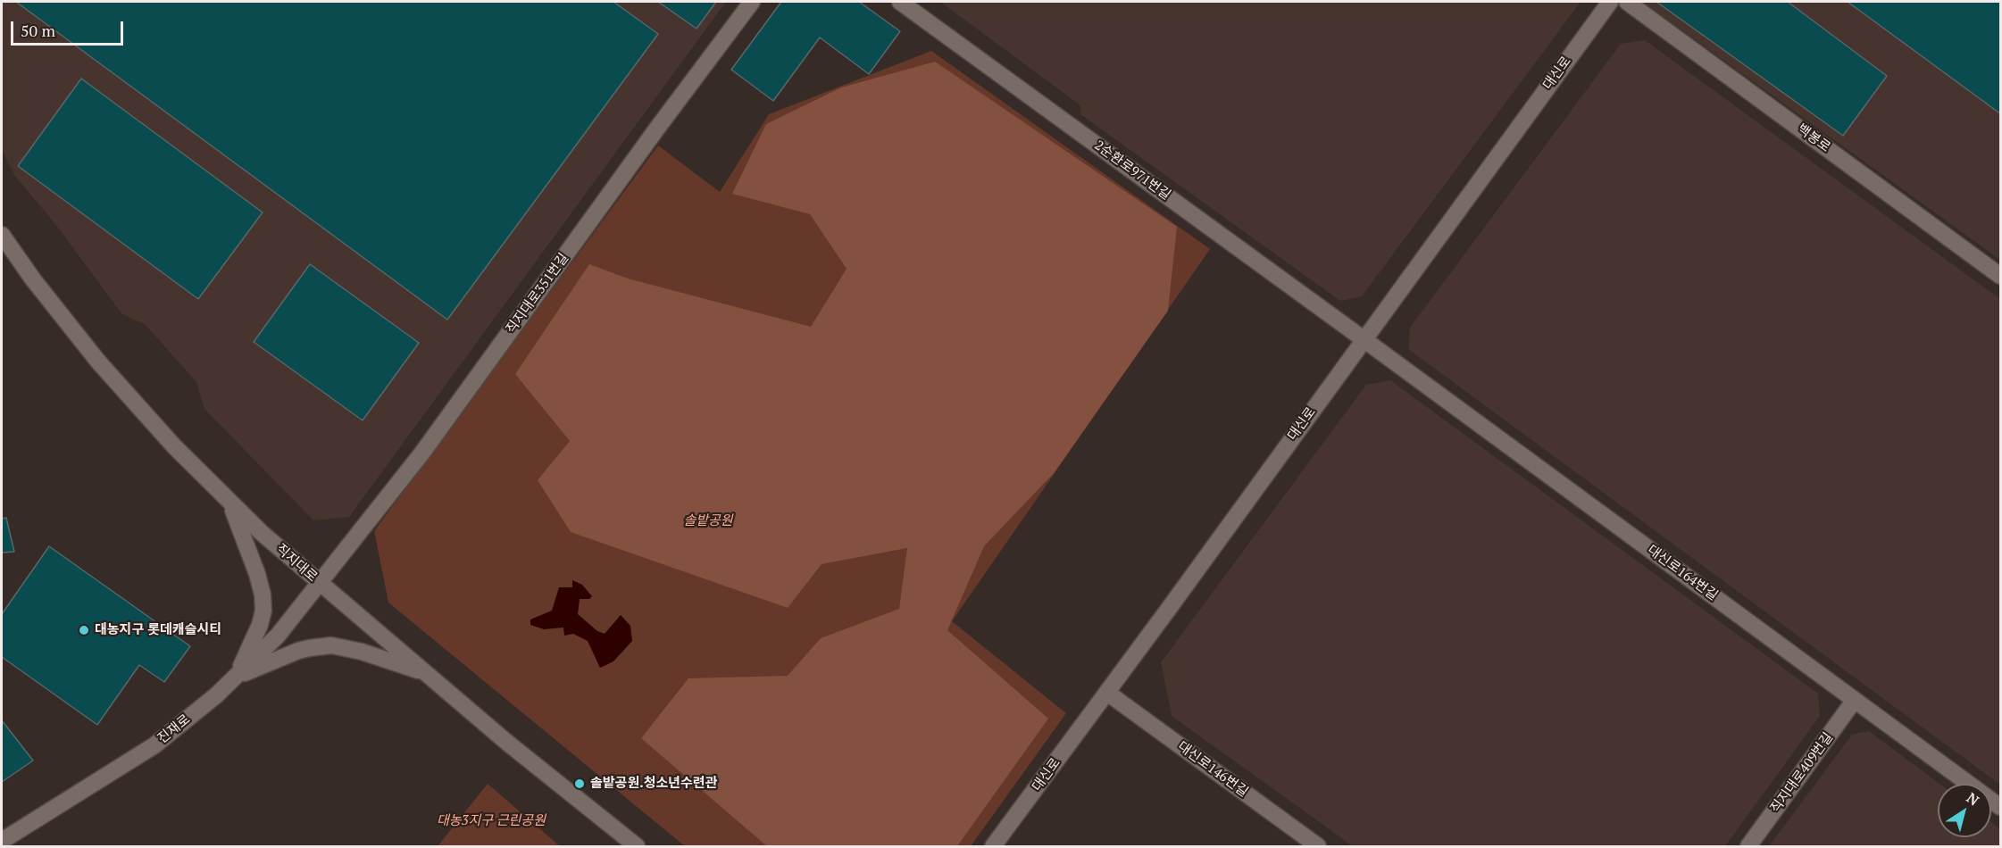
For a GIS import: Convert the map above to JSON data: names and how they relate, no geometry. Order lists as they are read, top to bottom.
{
  "streets": {
    "street": [
      "대신로",
      "백봉로",
      "2순환로971번길",
      "직지대로351번길",
      "직지대로",
      "대신로164번길",
      "진재로",
      "대신로146번길",
      "직지대로409번길"
    ]
  },
  "crossings": [
    ["대신로", "2순환로971번길"],
    ["대신로", "대신로164번길"],
    ["대신로", "대신로146번길"],
    ["2순환로971번길", "대신로164번길"],
    ["직지대로351번길", "직지대로"],
    ["직지대로351번길", "진재로"],
    ["직지대로", "진재로"],
    ["대신로164번길", "직지대로409번길"]
  ],
  "parks": ["솔밭공원", "대농3지구 근린공원"],
  "places": ["대농지구 롯데캐슬시티", "솔밭공원.청소년수련관"],
  "scale_bar": "50 m",
  "north": "top right"
}
